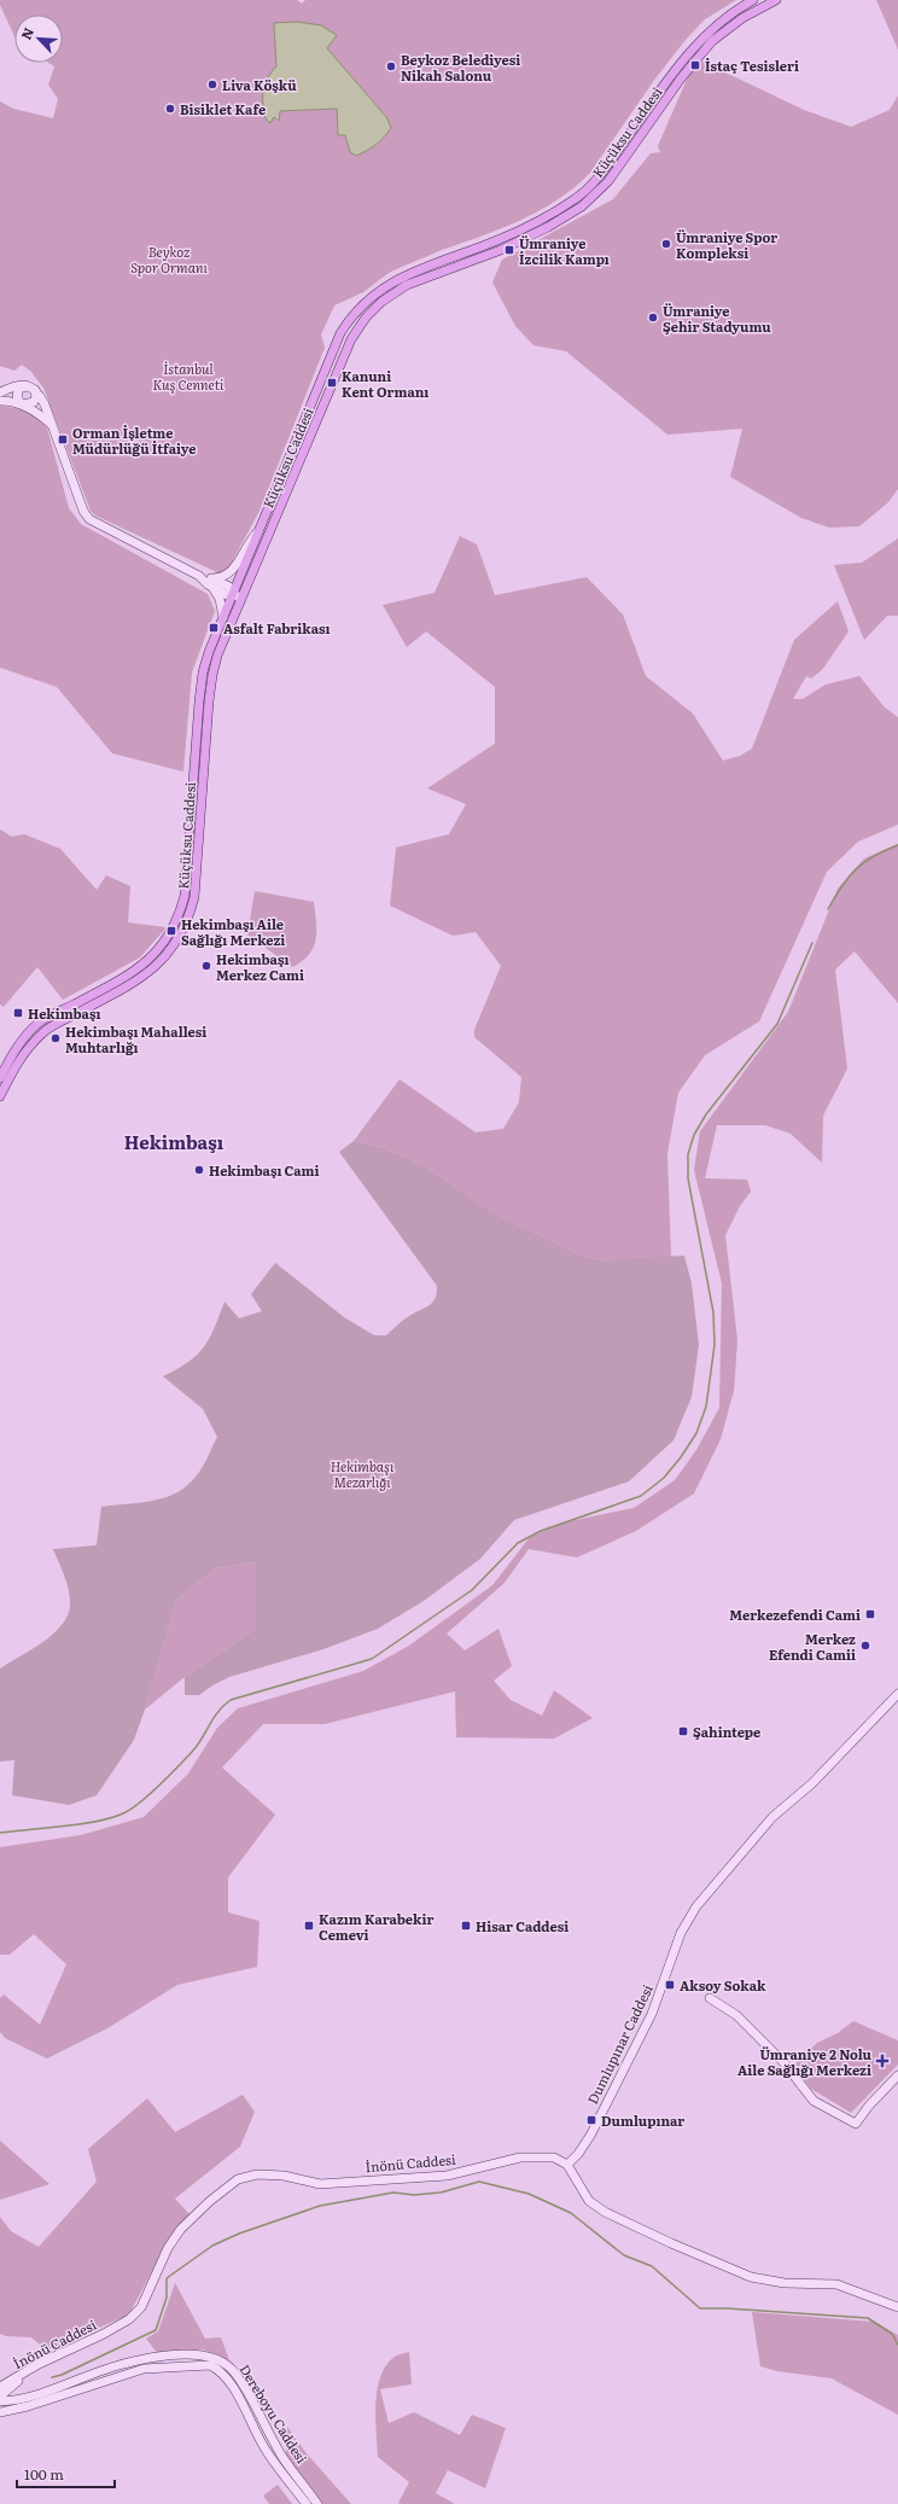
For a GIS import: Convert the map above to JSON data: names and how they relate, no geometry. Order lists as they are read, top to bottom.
{
  "streets": {
    "main road": [
      "Küçüksu Caddesi",
      "Dumlupınar Caddesi",
      "İnönü Caddesi",
      "Dereboyu Caddesi"
    ]
  },
  "crossings": [
    ["Dumlupınar Caddesi", "İnönü Caddesi"]
  ],
  "districts": ["Hekimbaşı"],
  "parks": ["Beykoz Spor Ormanı", "İstanbul Kuş Cenneti", "Hekimbaşı Mezarlığı"],
  "places": {
    "transit": [
      "İstaç Tesisleri",
      "Ümraniye İzcilik Kampı",
      "Kanuni Kent Ormanı",
      "Orman İşletme Müdürlüğü İtfaiye",
      "Asfalt Fabrikası",
      "Hekimbaşı Aile Sağlığı Merkezi",
      "Hekimbaşı",
      "Merkezefendi Cami",
      "Şahintepe",
      "Kazım Karabekir Cemevi",
      "Hisar Caddesi",
      "Aksoy Sokak",
      "Dumlupınar"
    ],
    "other": [
      "Beykoz Belediyesi Nikah Salonu",
      "Liva Köşkü",
      "Bisiklet Kafe",
      "Ümraniye Spor Kompleksi",
      "Ümraniye Şehir Stadyumu",
      "Hekimbaşı Merkez Cami",
      "Hekimbaşı Mahallesi Muhtarlığı",
      "Hekimbaşı Cami",
      "Merkez Efendi Camii"
    ],
    "health": ["Ümraniye 2 Nolu Aile Sağlığı Merkezi"]
  },
  "scale_bar": "100 m",
  "north": "top left"
}
